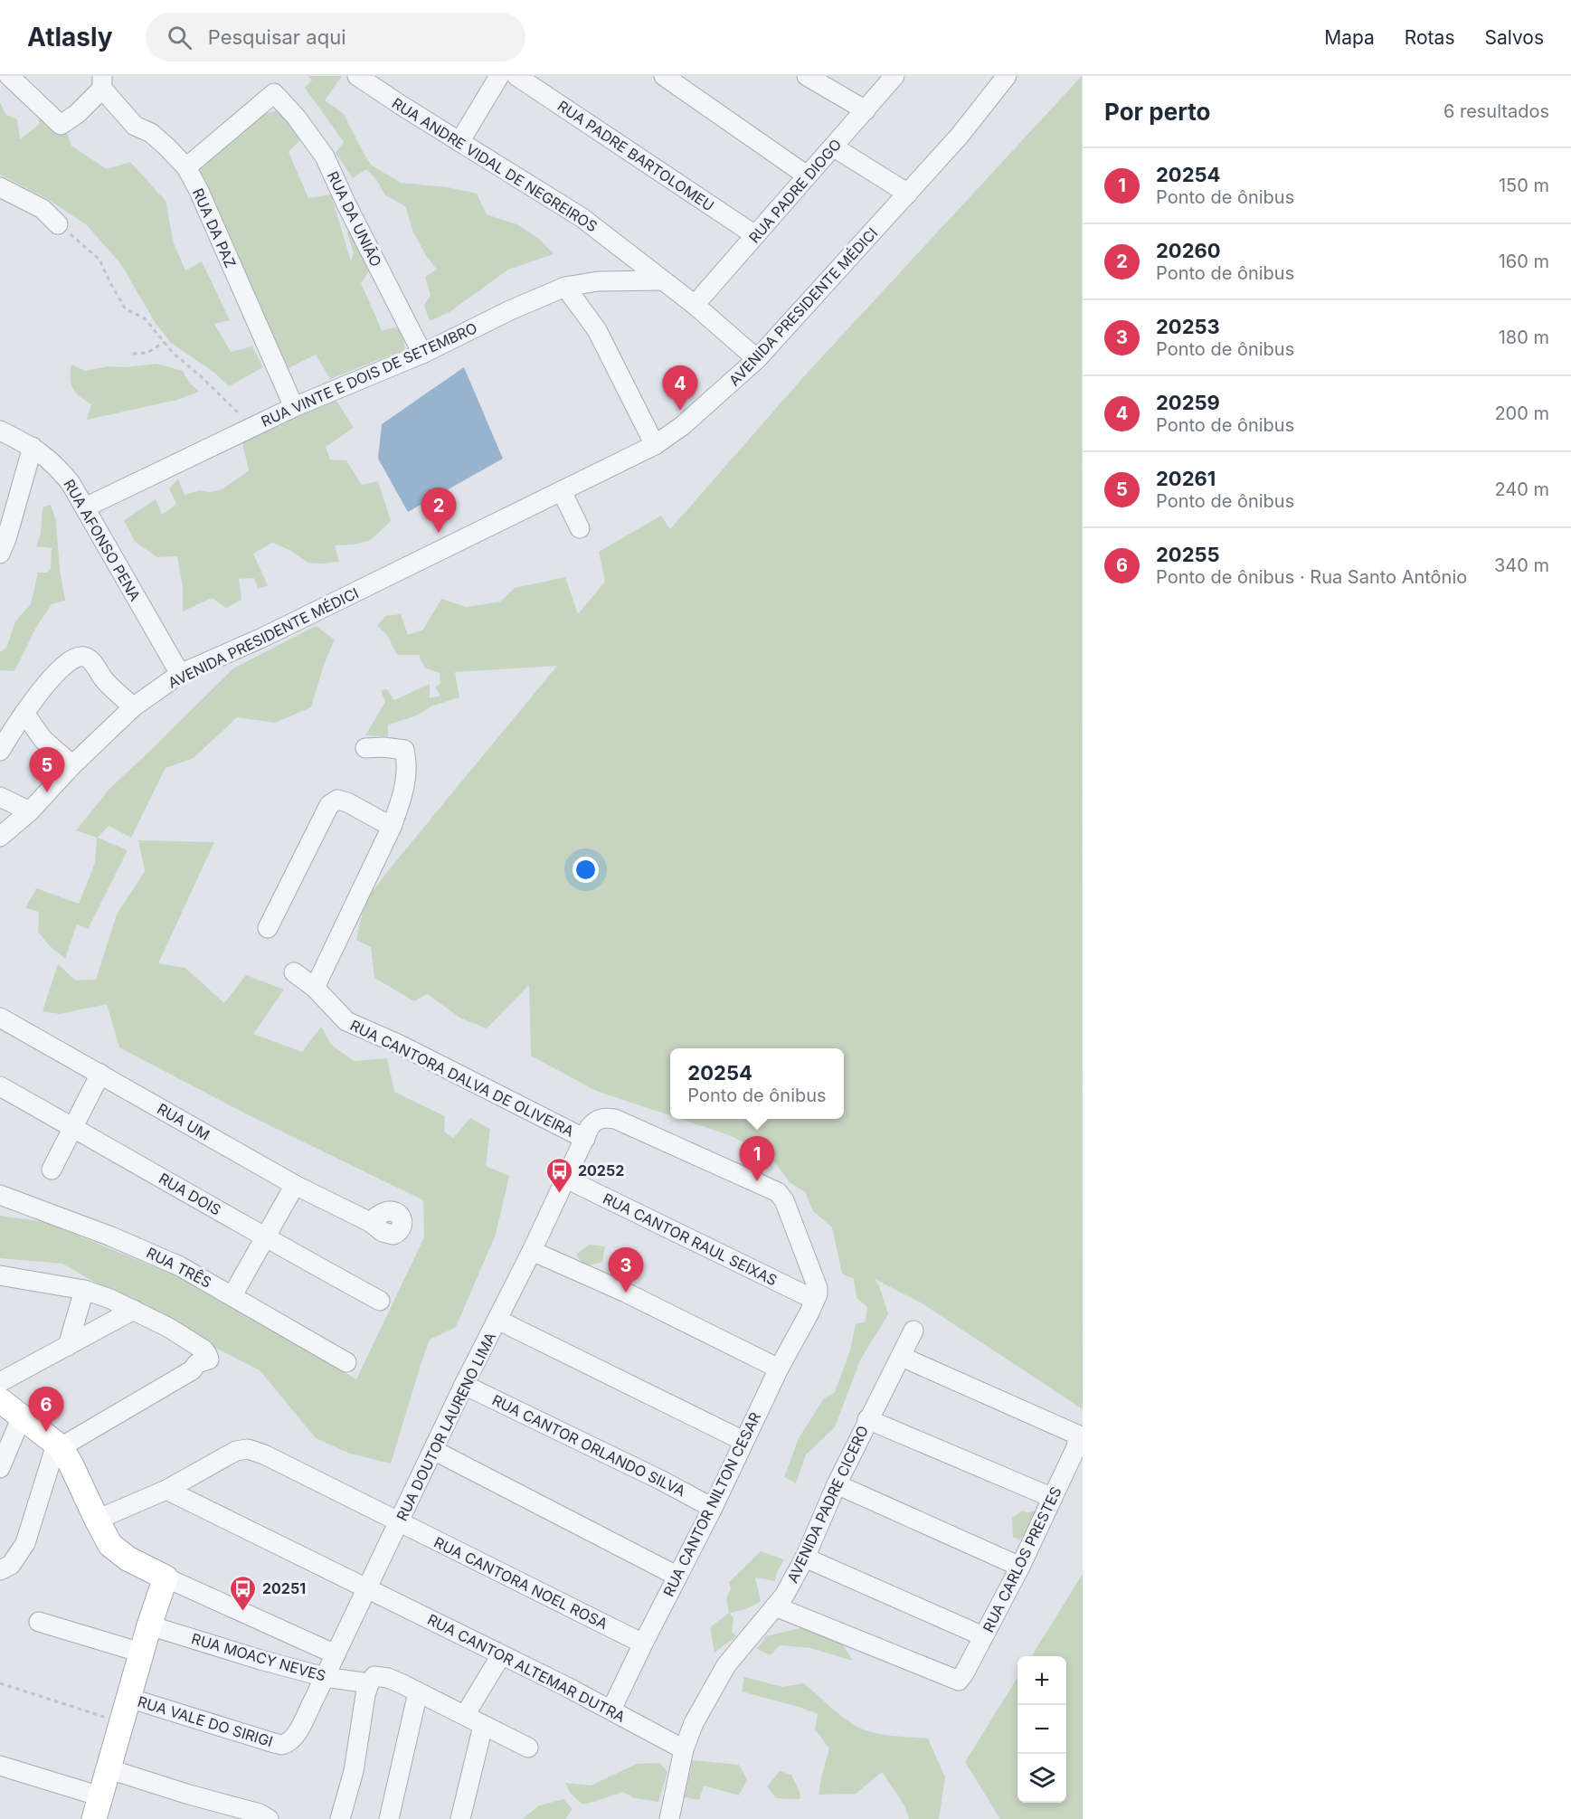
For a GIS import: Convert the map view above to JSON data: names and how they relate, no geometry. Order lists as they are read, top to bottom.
{
  "streets": {
    "street": [
      "RUA PADRE BARTOLOMEU",
      "RUA ANDRE VIDAL DE NEGREIROS",
      "RUA PADRE DIOGO",
      "RUA DA UNIÃO",
      "RUA DA PAZ",
      "AVENIDA PRESIDENTE MÉDICI",
      "RUA VINTE E DOIS DE SETEMBRO",
      "RUA AFONSO PENA",
      "RUA CANTORA DALVA DE OLIVEIRA",
      "RUA UM",
      "RUA DOIS",
      "RUA CANTOR RAUL SEIXAS",
      "RUA TRÊS",
      "RUA DOUTOR LAURENO LIMA",
      "RUA CANTOR ORLANDO SILVA",
      "RUA CANTOR NILTON CESAR",
      "AVENIDA PADRE CICERO",
      "RUA CARLOS PRESTES",
      "RUA CANTORA NOEL ROSA",
      "RUA MOACY NEVES",
      "RUA CANTOR ALTEMAR DUTRA",
      "RUA VALE DO SIRIGI"
    ]
  },
  "crossings": [
    ["RUA PADRE BARTOLOMEU", "RUA PADRE DIOGO"],
    ["RUA ANDRE VIDAL DE NEGREIROS", "RUA PADRE DIOGO"],
    ["RUA ANDRE VIDAL DE NEGREIROS", "AVENIDA PRESIDENTE MÉDICI"],
    ["RUA ANDRE VIDAL DE NEGREIROS", "RUA VINTE E DOIS DE SETEMBRO"],
    ["RUA DA UNIÃO", "RUA DA PAZ"],
    ["RUA DA UNIÃO", "RUA VINTE E DOIS DE SETEMBRO"],
    ["RUA DA PAZ", "RUA VINTE E DOIS DE SETEMBRO"],
    ["AVENIDA PRESIDENTE MÉDICI", "RUA AFONSO PENA"],
    ["RUA VINTE E DOIS DE SETEMBRO", "RUA AFONSO PENA"],
    ["RUA CANTORA DALVA DE OLIVEIRA", "RUA DOUTOR LAURENO LIMA"],
    ["RUA CANTOR RAUL SEIXAS", "RUA DOUTOR LAURENO LIMA"],
    ["RUA CANTOR RAUL SEIXAS", "RUA CANTOR NILTON CESAR"],
    ["RUA DOUTOR LAURENO LIMA", "RUA CANTOR ORLANDO SILVA"],
    ["RUA DOUTOR LAURENO LIMA", "RUA CANTOR NILTON CESAR"],
    ["RUA DOUTOR LAURENO LIMA", "RUA CANTORA NOEL ROSA"],
    ["RUA DOUTOR LAURENO LIMA", "RUA MOACY NEVES"],
    ["RUA DOUTOR LAURENO LIMA", "RUA CANTOR ALTEMAR DUTRA"],
    ["RUA DOUTOR LAURENO LIMA", "RUA VALE DO SIRIGI"],
    ["RUA CANTOR ORLANDO SILVA", "RUA CANTOR NILTON CESAR"],
    ["RUA CANTOR NILTON CESAR", "RUA CANTORA NOEL ROSA"],
    ["RUA CANTOR NILTON CESAR", "RUA CANTOR ALTEMAR DUTRA"],
    ["AVENIDA PADRE CICERO", "RUA CARLOS PRESTES"],
    ["AVENIDA PADRE CICERO", "RUA CANTOR ALTEMAR DUTRA"],
    ["RUA CANTORA NOEL ROSA", "RUA CANTOR ALTEMAR DUTRA"]
  ],
  "places": {
    "bus stop": ["20252", "20251"]
  },
  "page": {
    "header": "Atlasly",
    "search": "Pesquisar aqui",
    "nav": ["Mapa", "Rotas", "Salvos"],
    "heading": ["Por perto", "6 resultados"],
    "list": [
      {
        "mark": "1",
        "name": "20254",
        "note": "Ponto de ônibus",
        "value": "150 m"
      },
      {
        "mark": "2",
        "name": "20260",
        "note": "Ponto de ônibus",
        "value": "160 m"
      },
      {
        "mark": "3",
        "name": "20253",
        "note": "Ponto de ônibus",
        "value": "180 m"
      },
      {
        "mark": "4",
        "name": "20259",
        "note": "Ponto de ônibus",
        "value": "200 m"
      },
      {
        "mark": "5",
        "name": "20261",
        "note": "Ponto de ônibus",
        "value": "240 m"
      },
      {
        "mark": "6",
        "name": "20255",
        "note": "Ponto de ônibus · Rua Santo Antônio",
        "value": "340 m"
      }
    ],
    "pins": [
      "4",
      "2",
      "5",
      "1",
      "3",
      "6"
    ],
    "popup": ["20254", "Ponto de ônibus"],
    "map_buttons": ["+", "−"]
  }
}
